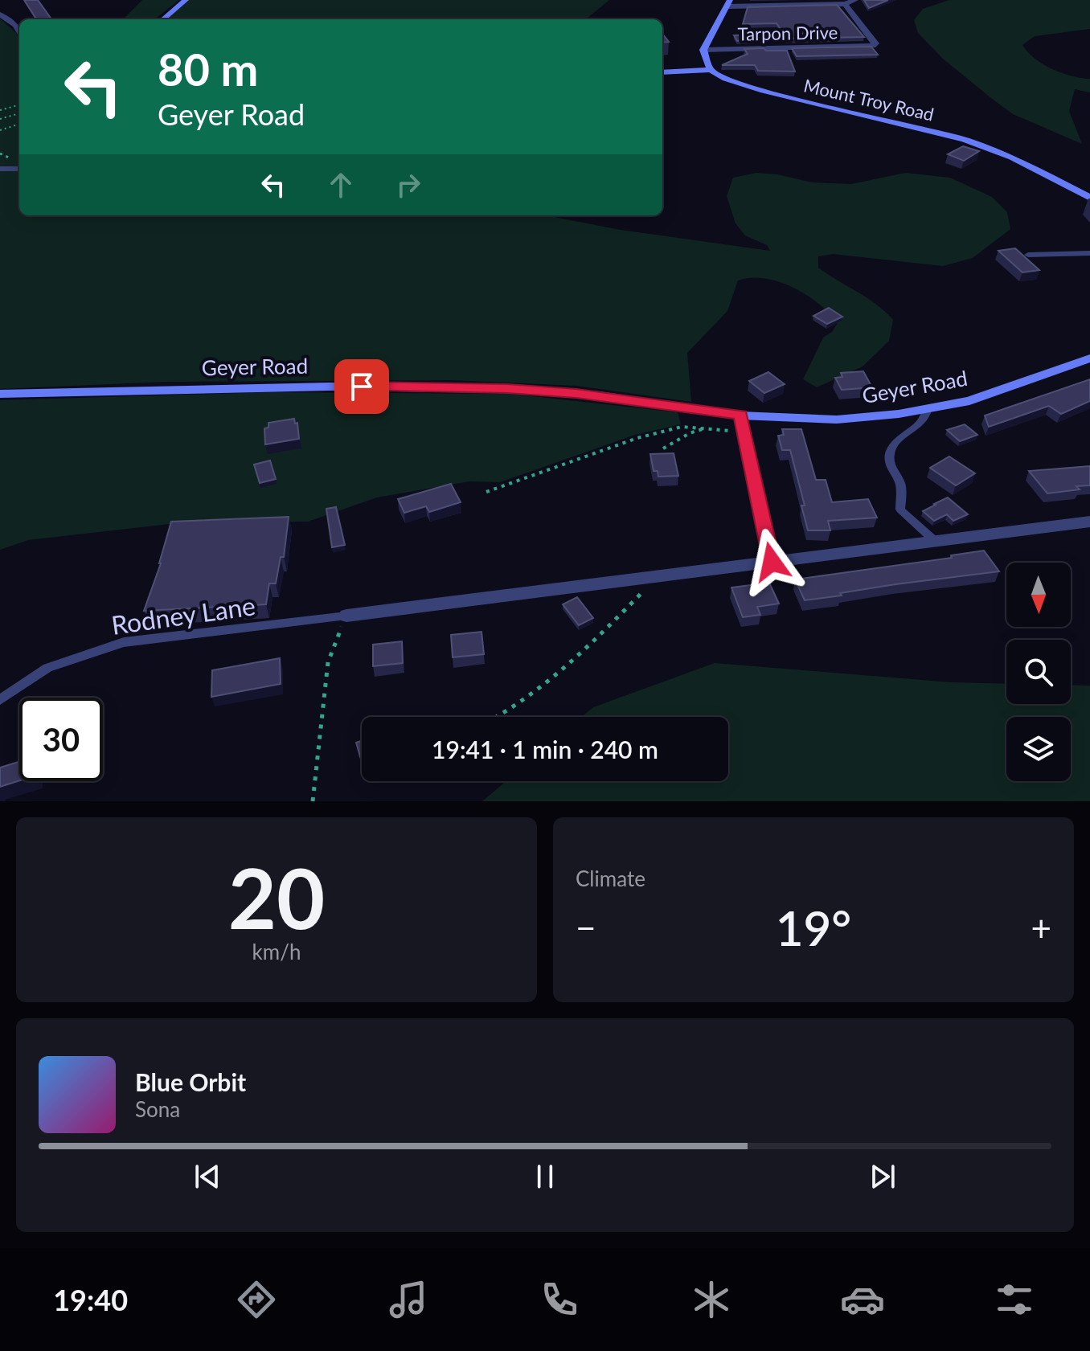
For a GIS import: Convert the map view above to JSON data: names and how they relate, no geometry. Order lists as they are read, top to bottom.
{
  "streets": {
    "street": ["Tarpon Drive", "Mount Troy Road", "Geyer Road"],
    "lane": ["Rodney Lane"]
  },
  "north": "bottom",
  "page": {
    "turn": ["80 m", "Geyer Road"],
    "limit": "30",
    "trip": "19:41 · 1 min · 240 m",
    "tile": [
      ["20", "km/h"],
      "Climate"
    ],
    "heat": ["−", "19°", "+"],
    "song": ["Blue Orbit", "Sona"],
    "tabs": "19:40"
  }
}
